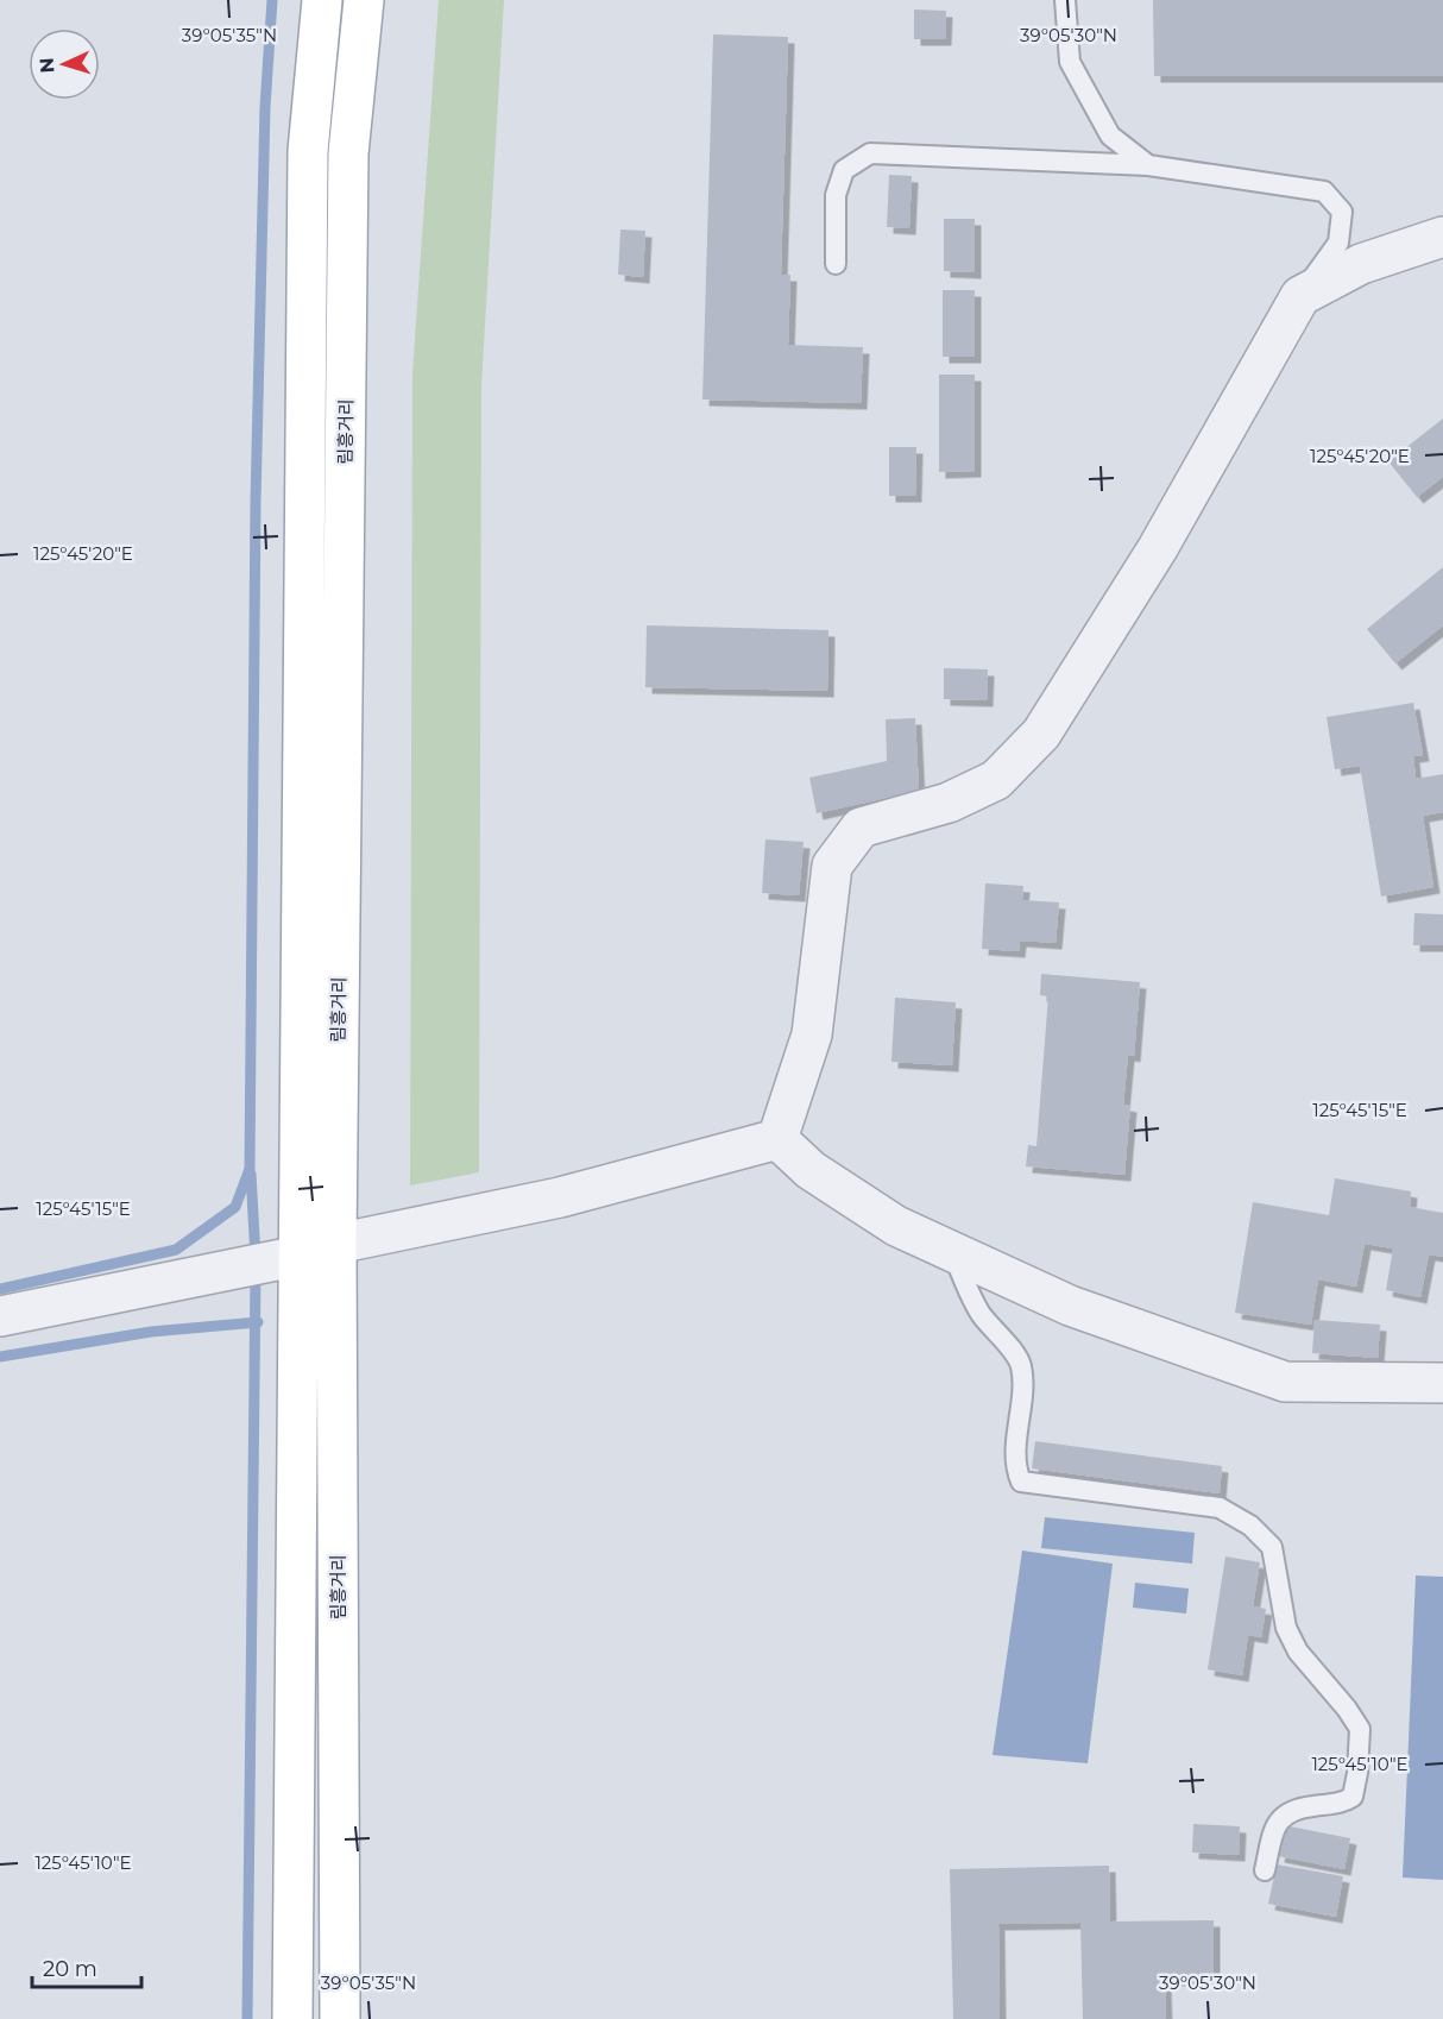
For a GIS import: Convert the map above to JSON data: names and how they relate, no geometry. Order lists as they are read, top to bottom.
{
  "streets": {
    "main road": ["림흥거리"]
  },
  "scale_bar": "20 m",
  "north": "left",
  "coordinates": [
    "39°05'35\"N",
    "39°05'30\"N",
    "125°45'20\"E",
    "125°45'15\"E",
    "125°45'10\"E"
  ]
}
